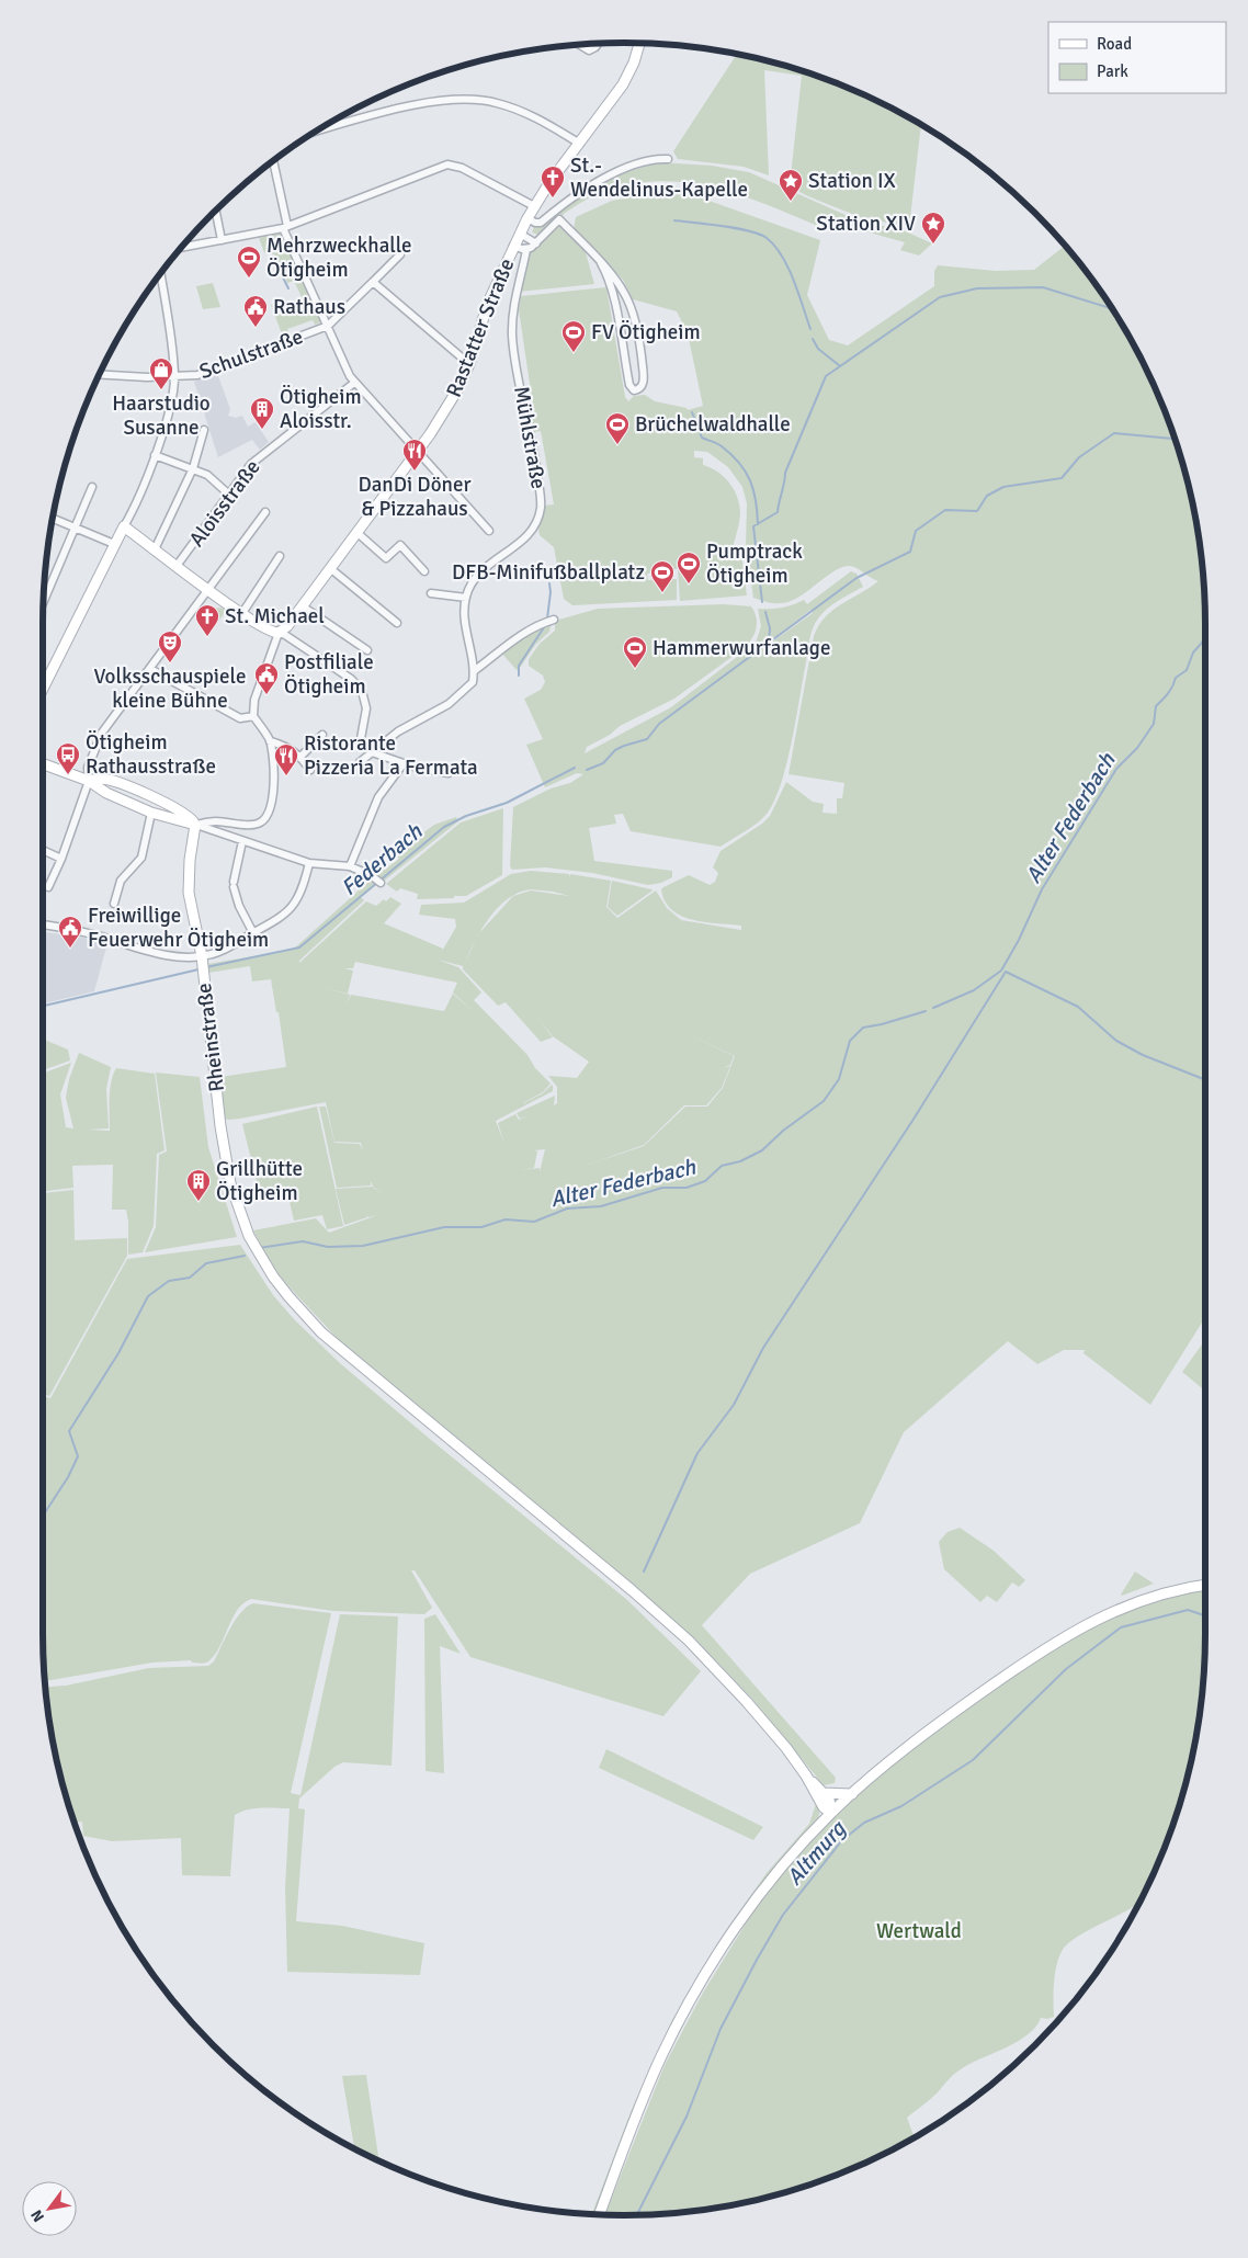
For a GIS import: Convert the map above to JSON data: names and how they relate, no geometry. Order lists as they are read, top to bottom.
{
  "streets": {
    "street": [
      "Rastatter Straße",
      "Schulstraße",
      "Mühlstraße",
      "Aloisstraße",
      "Rheinstraße"
    ]
  },
  "water": ["Alter Federbach", "Federbach", "Altmurg"],
  "parks": ["Wertwald"],
  "places": {
    "church": ["St.- Wendelinus-Kapelle", "St. Michael"],
    "place": ["Station IX", "Station XIV"],
    "sports": [
      "Mehrzweckhalle Ötigheim",
      "FV Ötigheim",
      "Brüchelwaldhalle",
      "Pumptrack Ötigheim",
      "DFB-Minifußballplatz",
      "Hammerwurfanlage"
    ],
    "public building": ["Rathaus", "Postfiliale Ötigheim", "Freiwillige Feuerwehr Ötigheim"],
    "shop": ["Haarstudio Susanne"],
    "building": ["Ötigheim Aloisstr.", "Grillhütte Ötigheim"],
    "restaurant": ["DanDi Döner & Pizzahaus", "Ristorante Pizzeria La Fermata"],
    "theatre": ["Volksschauspiele kleine Bühne"],
    "bus stop": ["Ötigheim Rathausstraße"]
  },
  "legend": ["Road", "Park"],
  "north": "bottom left"
}
